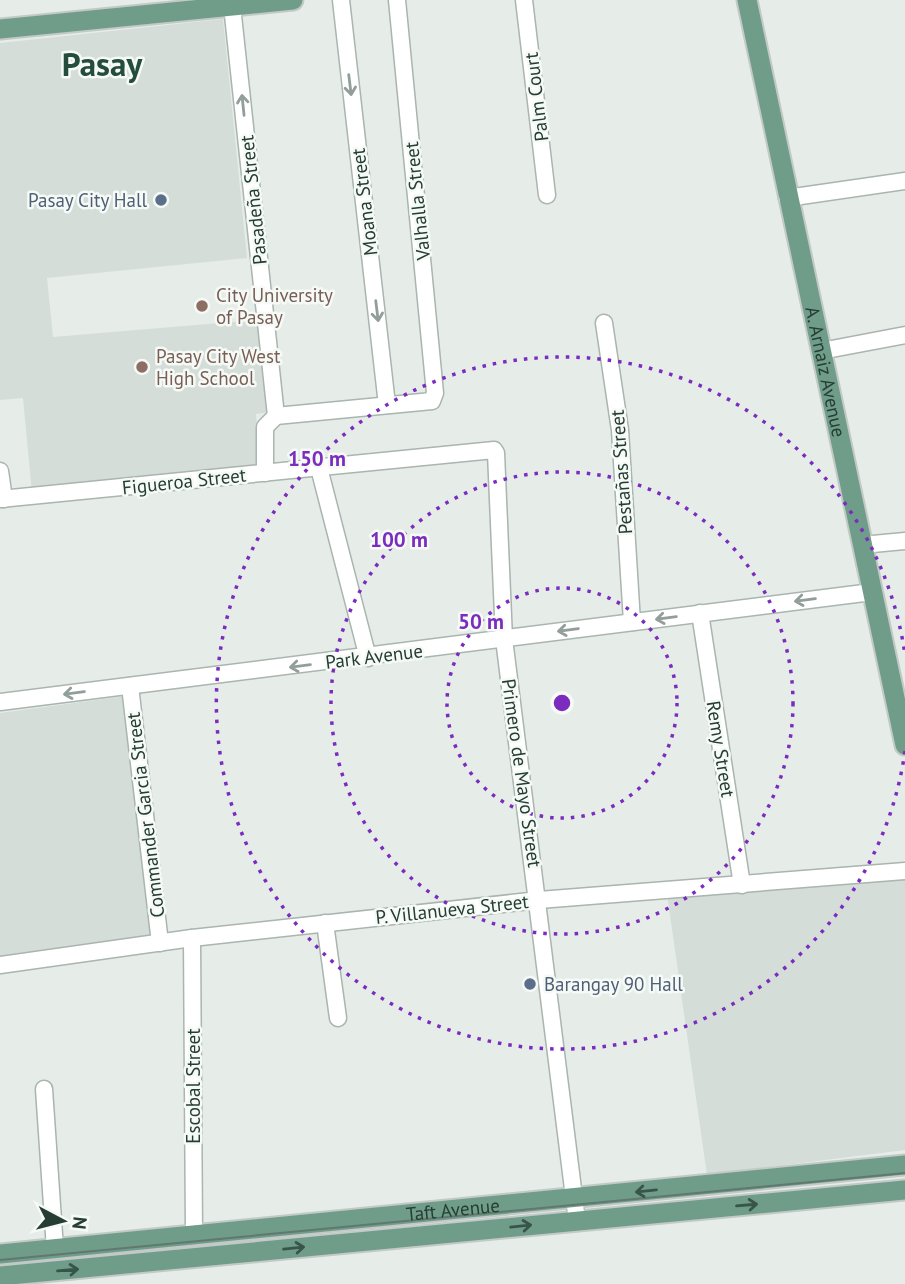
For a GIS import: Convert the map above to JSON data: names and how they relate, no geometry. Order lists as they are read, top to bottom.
{
  "streets": {
    "main road": ["A. Arnaiz Avenue", "Taft Avenue"],
    "street": [
      "Palm Court",
      "Pasadeña Street",
      "Valhalla Street",
      "Moana Street",
      "Pestañas Street",
      "Figueroa Street",
      "Park Avenue",
      "Remy Street",
      "Primero de Mayo Street",
      "Commander Garcia Street",
      "P. Villanueva Street",
      "Escobal Street"
    ]
  },
  "crossings": [
    ["Pasadeña Street", "Figueroa Street"],
    ["Valhalla Street", "Moana Street"],
    ["A. Arnaiz Avenue", "Park Avenue"],
    ["Pestañas Street", "Park Avenue"],
    ["Figueroa Street", "Primero de Mayo Street"],
    ["Park Avenue", "Remy Street"],
    ["Park Avenue", "Primero de Mayo Street"],
    ["Park Avenue", "Commander Garcia Street"],
    ["Remy Street", "P. Villanueva Street"],
    ["Primero de Mayo Street", "P. Villanueva Street"],
    ["Primero de Mayo Street", "Taft Avenue"],
    ["Commander Garcia Street", "P. Villanueva Street"],
    ["P. Villanueva Street", "Escobal Street"],
    ["Escobal Street", "Taft Avenue"]
  ],
  "one_way": ["Pasadeña Street", "Moana Street", "Park Avenue"],
  "districts": ["Pasay"],
  "places": [
    "Pasay City Hall",
    "City University of Pasay",
    "Pasay City West High School",
    "Barangay 90 Hall"
  ],
  "north": "right",
  "rings": ["150 m", "100 m", "50 m"]
}
